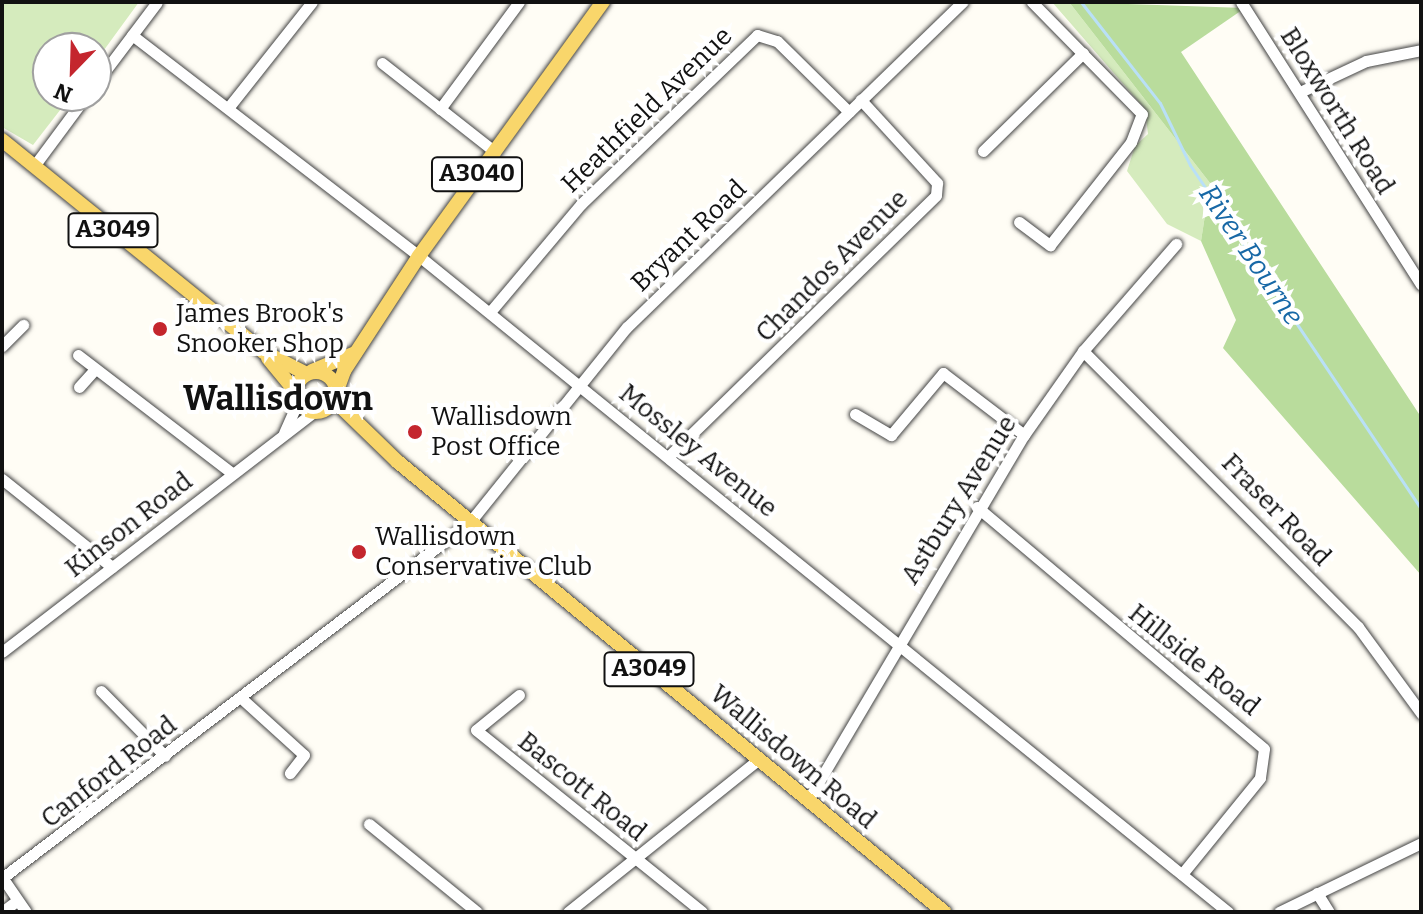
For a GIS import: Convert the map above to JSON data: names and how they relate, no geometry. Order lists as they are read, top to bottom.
{
  "streets": {
    "main road": ["A3040", "A3049", "Wallisdown Road"],
    "street": [
      "Heathfield Avenue",
      "Bloxworth Road",
      "Bryant Road",
      "Chandos Avenue",
      "Mossley Avenue",
      "Astbury Avenue",
      "Fraser Road",
      "Kinson Road",
      "Hillside Road",
      "Canford Road",
      "Bascott Road"
    ]
  },
  "crossings": [
    ["Heathfield Avenue", "Bryant Road"],
    ["Heathfield Avenue", "Mossley Avenue"],
    ["A3040", "Mossley Avenue"],
    ["A3040", "Kinson Road"],
    ["A3040", "Wallisdown Road"],
    ["Bryant Road", "Chandos Avenue"],
    ["Bryant Road", "Mossley Avenue"],
    ["Bryant Road", "Wallisdown Road"],
    ["Bryant Road", "Canford Road"],
    ["Chandos Avenue", "Mossley Avenue"],
    ["Mossley Avenue", "Astbury Avenue"],
    ["Mossley Avenue", "Hillside Road"],
    ["Astbury Avenue", "Fraser Road"],
    ["Astbury Avenue", "Hillside Road"],
    ["Astbury Avenue", "Wallisdown Road"],
    ["Kinson Road", "Wallisdown Road"],
    ["Wallisdown Road", "Canford Road"]
  ],
  "districts": ["Wallisdown"],
  "water": ["River Bourne"],
  "places": ["James Brook's Snooker Shop", "Wallisdown Post Office", "Wallisdown Conservative Club"],
  "north": "bottom left"
}
